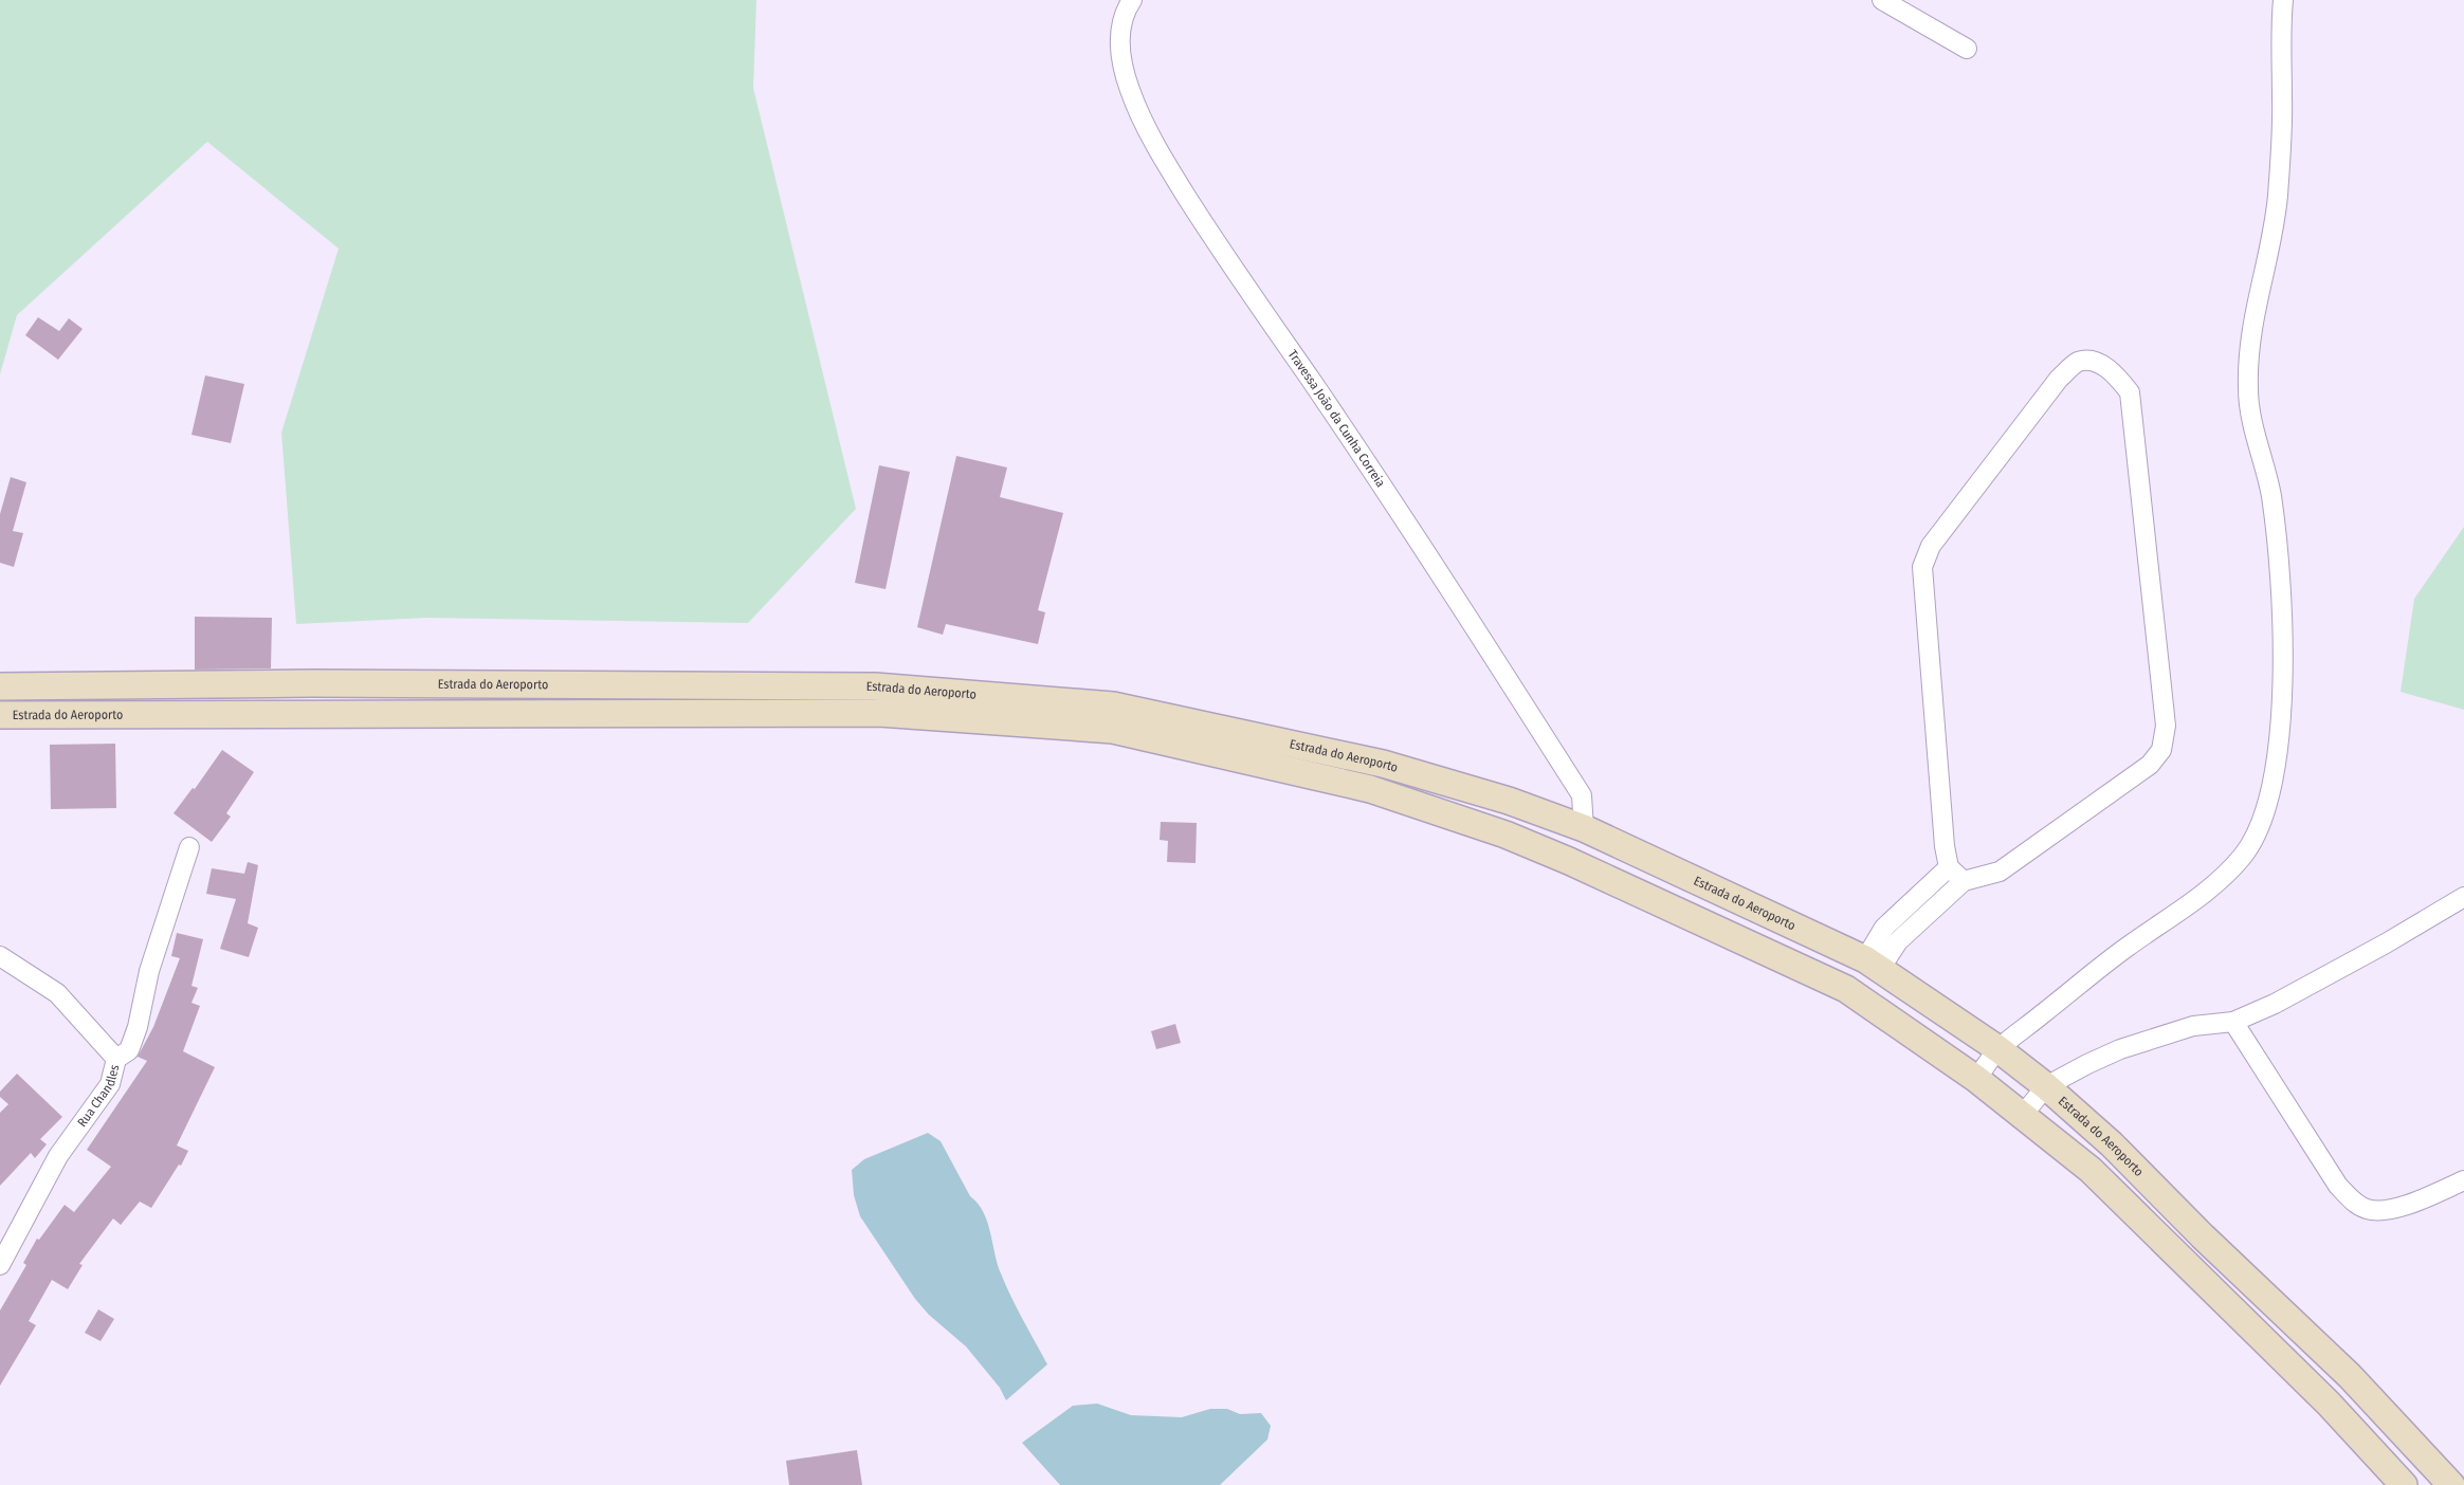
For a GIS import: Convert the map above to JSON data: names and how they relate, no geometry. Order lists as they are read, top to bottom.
{
  "streets": {
    "main road": ["Estrada do Aeroporto"],
    "street": ["Travessa João da Cunha Correia", "Rua Chandles"]
  },
  "crossings": [
    ["Travessa João da Cunha Correia", "Estrada do Aeroporto"]
  ]
}
